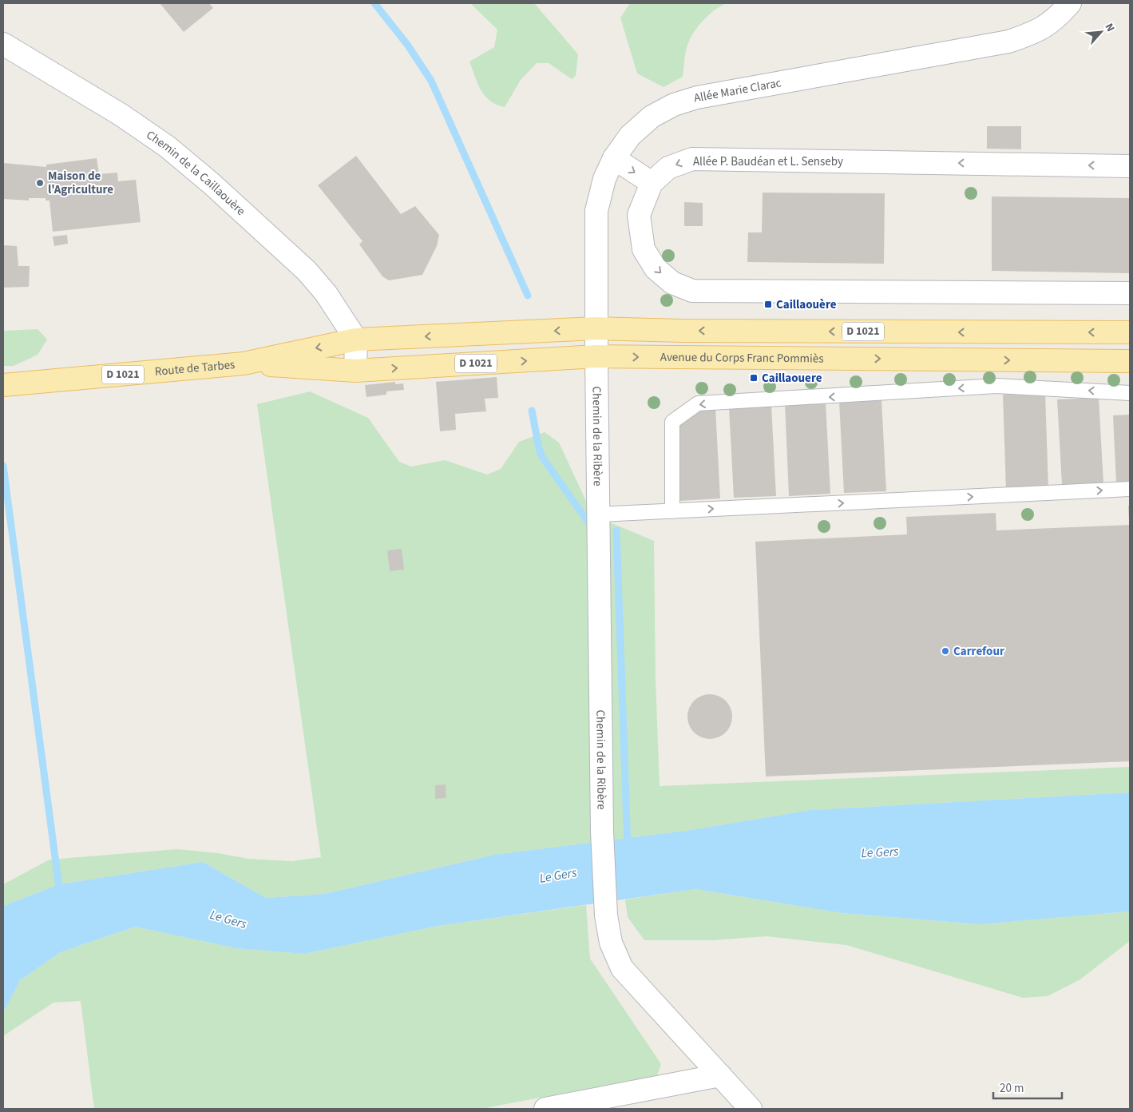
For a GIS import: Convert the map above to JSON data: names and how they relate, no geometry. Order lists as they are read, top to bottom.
{
  "streets": {
    "main road": ["D 1021", "Avenue du Corps Franc Pommiès", "Route de Tarbes"],
    "street": [
      "Allée Marie Clarac",
      "Allée P. Baudéan et L. Senseby",
      "Chemin de la Caillaouère",
      "Chemin de la Ribère"
    ]
  },
  "crossings": [
    ["Allée Marie Clarac", "D 1021"],
    ["Allée Marie Clarac", "Avenue du Corps Franc Pommiès"],
    ["Allée Marie Clarac", "Chemin de la Ribère"],
    ["Chemin de la Caillaouère", "D 1021"],
    ["Chemin de la Caillaouère", "Route de Tarbes"],
    ["D 1021", "Route de Tarbes"],
    ["Avenue du Corps Franc Pommiès", "Route de Tarbes"],
    ["Avenue du Corps Franc Pommiès", "Chemin de la Ribère"]
  ],
  "water": ["Le Gers"],
  "places": {
    "other": ["Maison de l'Agriculture", "Carrefour"],
    "transit": ["Caillaouère", "Caillaouere"]
  },
  "scale_bar": "20 m",
  "north": "top right"
}
